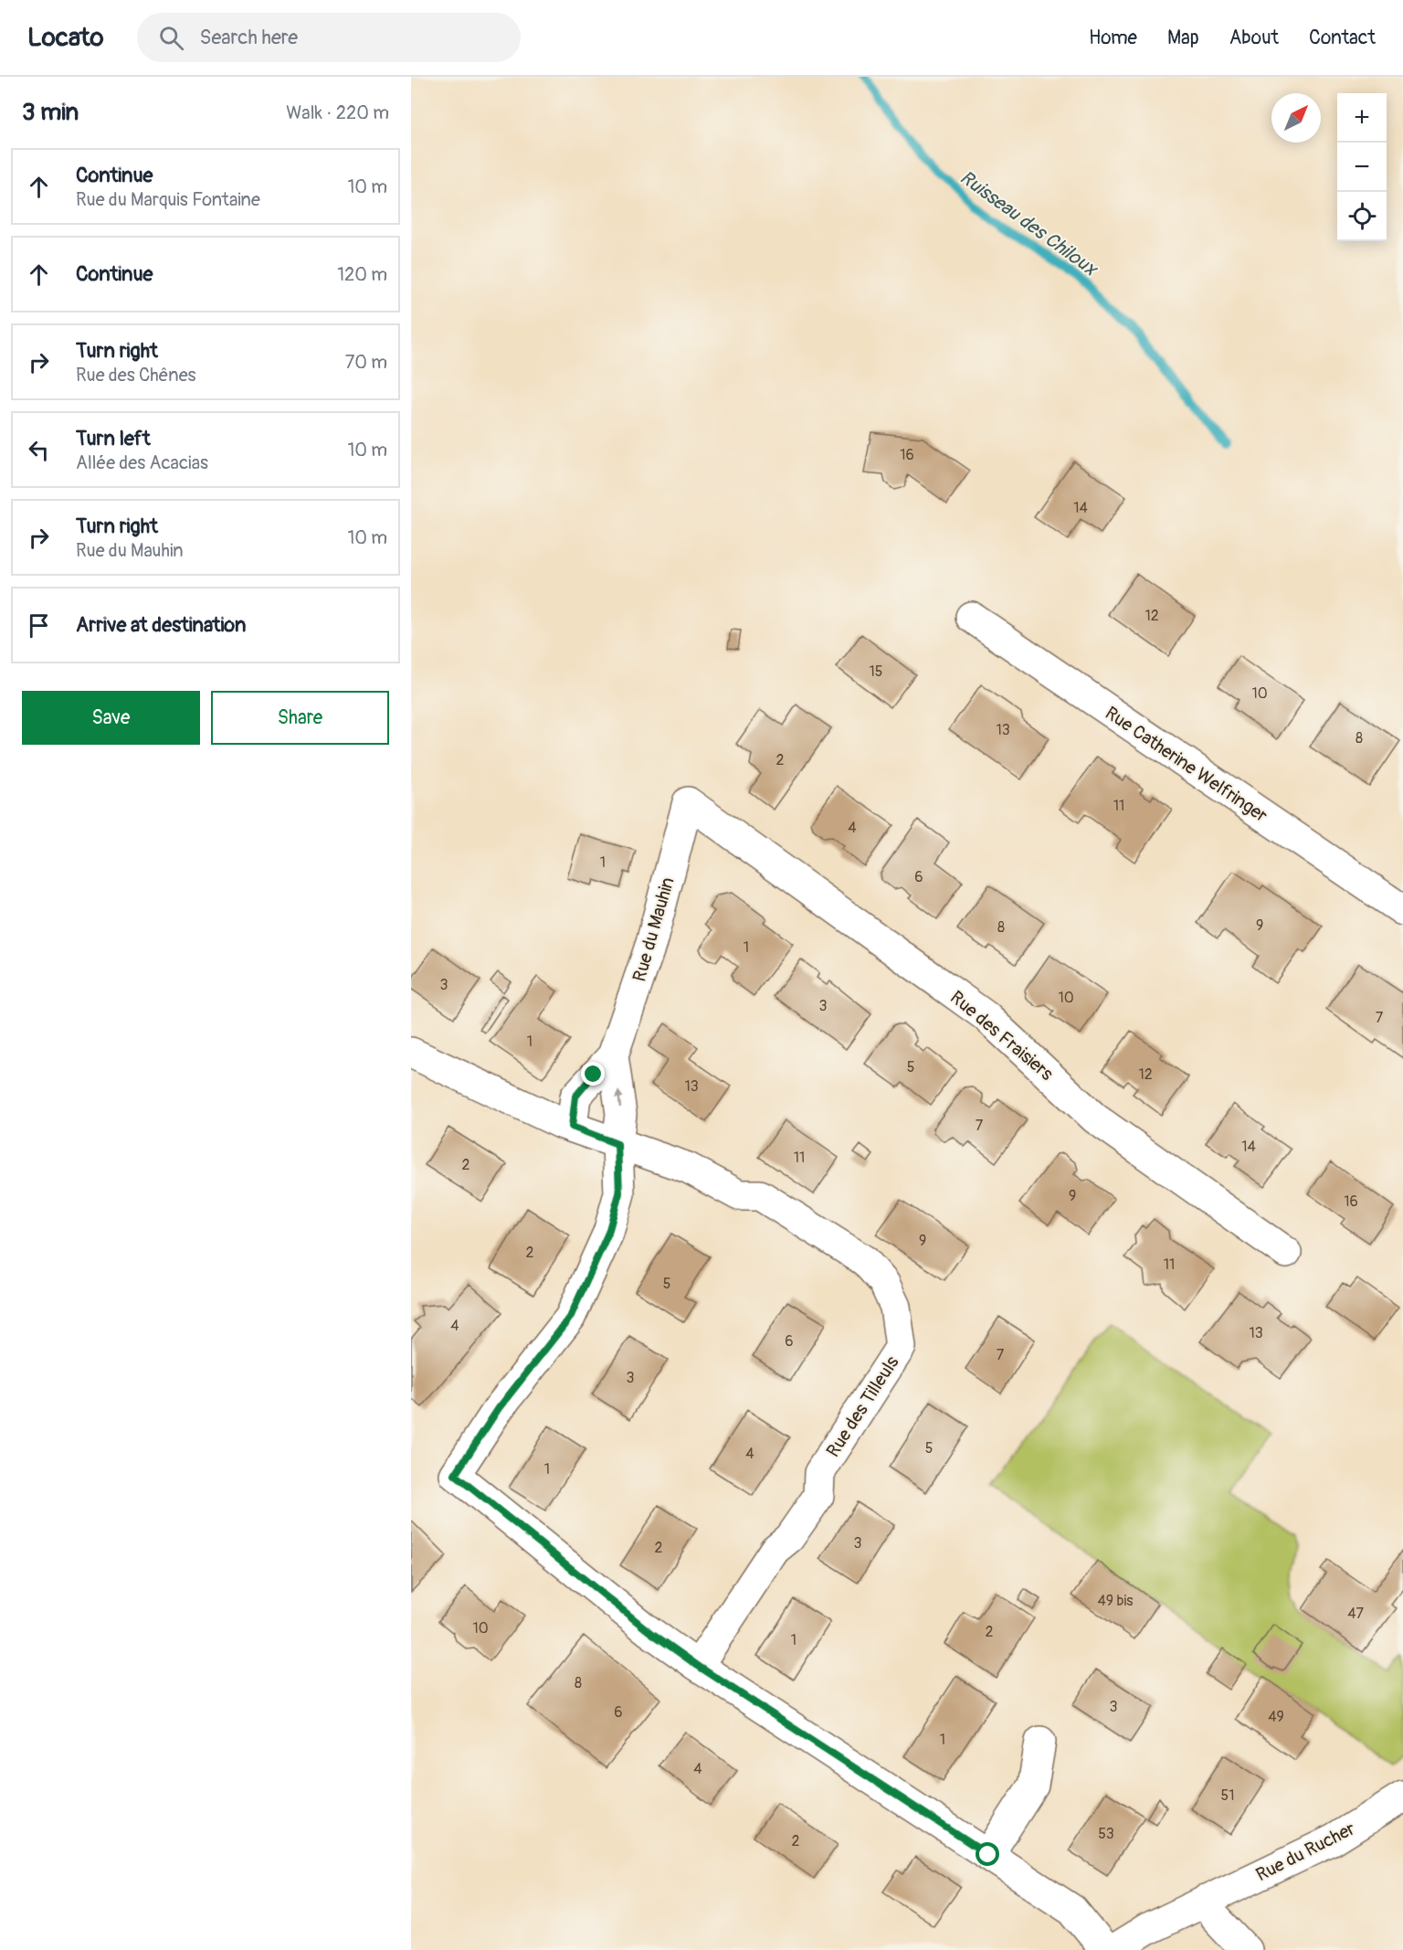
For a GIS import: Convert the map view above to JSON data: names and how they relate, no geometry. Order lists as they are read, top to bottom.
{
  "streets": {
    "street": [
      "Rue Catherine Welfringer",
      "Rue du Mauhin",
      "Rue des Fraisiers",
      "Rue des Tilleuls",
      "Rue du Rucher"
    ]
  },
  "crossings": [
    ["Rue du Mauhin", "Rue des Fraisiers"],
    ["Rue du Mauhin", "Rue des Tilleuls"]
  ],
  "water": ["Ruisseau des Chiloux"],
  "house_numbers": [
    "16",
    "14",
    "12",
    "15",
    "10",
    "13",
    "8",
    "2",
    "11",
    "4",
    "1",
    "6",
    "9",
    "8",
    "1",
    "3",
    "10",
    "3",
    "7",
    "1",
    "5",
    "12",
    "13",
    "7",
    "14",
    "11",
    "2",
    "9",
    "16",
    "9",
    "2",
    "11",
    "5",
    "4",
    "13",
    "6",
    "7",
    "3",
    "5",
    "4",
    "1",
    "3",
    "2",
    "49 bis",
    "47",
    "10",
    "2",
    "1",
    "8",
    "3",
    "6",
    "49",
    "1",
    "4",
    "51",
    "53",
    "2"
  ],
  "north": "top right",
  "page": {
    "header": "Locato",
    "search": "Search here",
    "nav": [
      "Home",
      "Map",
      "About",
      "Contact"
    ],
    "heading": ["3 min", "Walk · 220 m"],
    "map_buttons": ["+", "−"],
    "list": [
      ["Continue", "Rue du Marquis Fontaine", "10 m"],
      ["Continue", "120 m"],
      ["Turn right", "Rue des Chênes", "70 m"],
      ["Turn left", "Allée des Acacias", "10 m"],
      ["Turn right", "Rue du Mauhin", "10 m"],
      "Arrive at destination"
    ],
    "buttons": ["Save", "Share"]
  }
}
